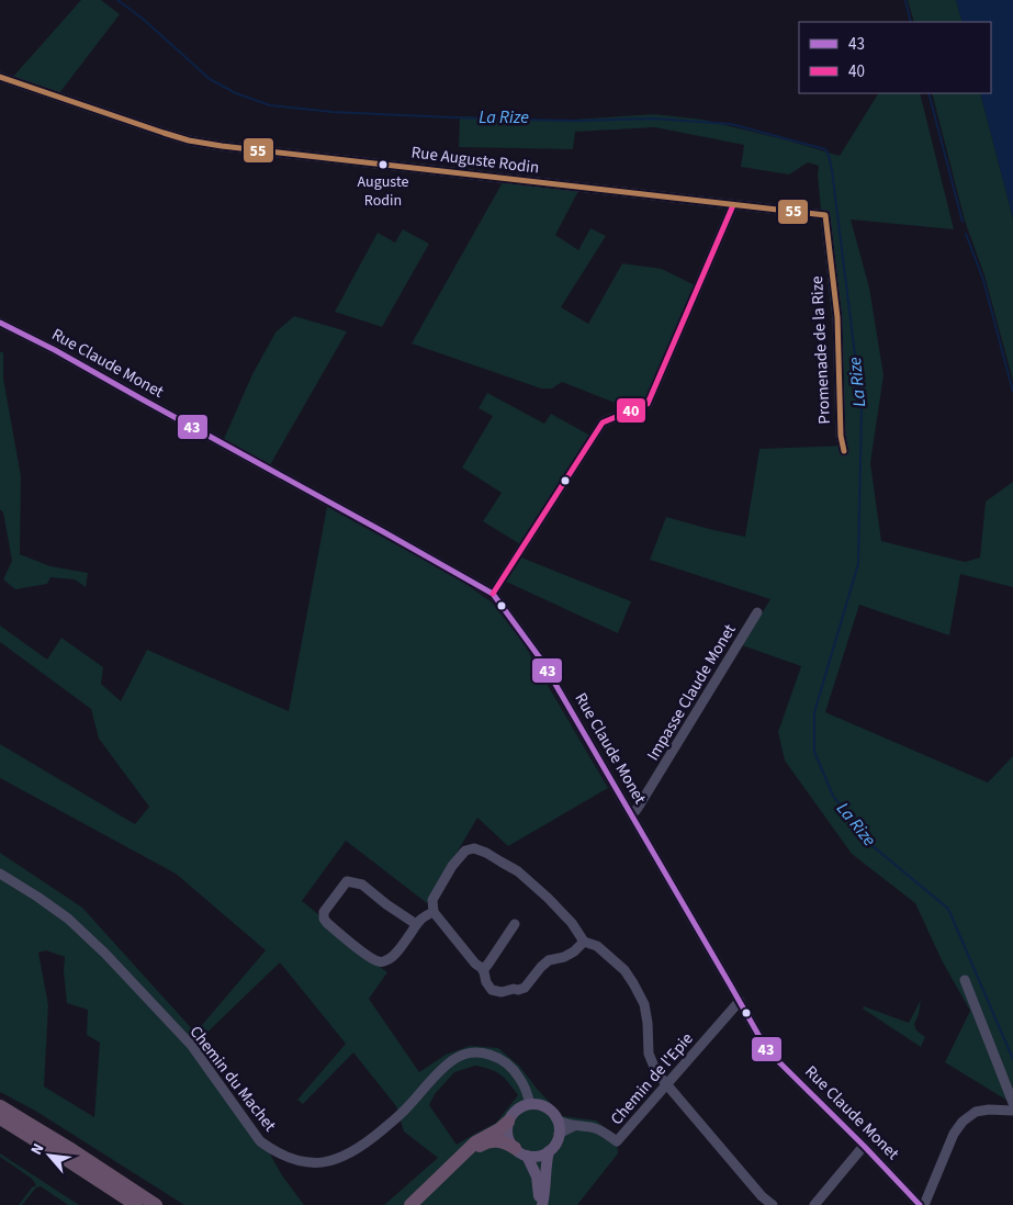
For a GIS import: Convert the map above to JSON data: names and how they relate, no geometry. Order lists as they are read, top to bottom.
{
  "streets": {
    "street": [
      "Rue Auguste Rodin",
      "Promenade de la Rize",
      "Rue Claude Monet",
      "Impasse Claude Monet",
      "Chemin du Machet",
      "Chemin de l'Epie"
    ]
  },
  "crossings": [
    ["Rue Auguste Rodin", "Promenade de la Rize"],
    ["Rue Claude Monet", "Impasse Claude Monet"],
    ["Rue Claude Monet", "Chemin de l'Epie"],
    ["Chemin du Machet", "Chemin de l'Epie"]
  ],
  "water": ["La Rize"],
  "places": ["Auguste Rodin"],
  "lines": ["transit line 55", "transit line 40", "transit line 43"],
  "legend": ["43", "40"],
  "north": "top left"
}
